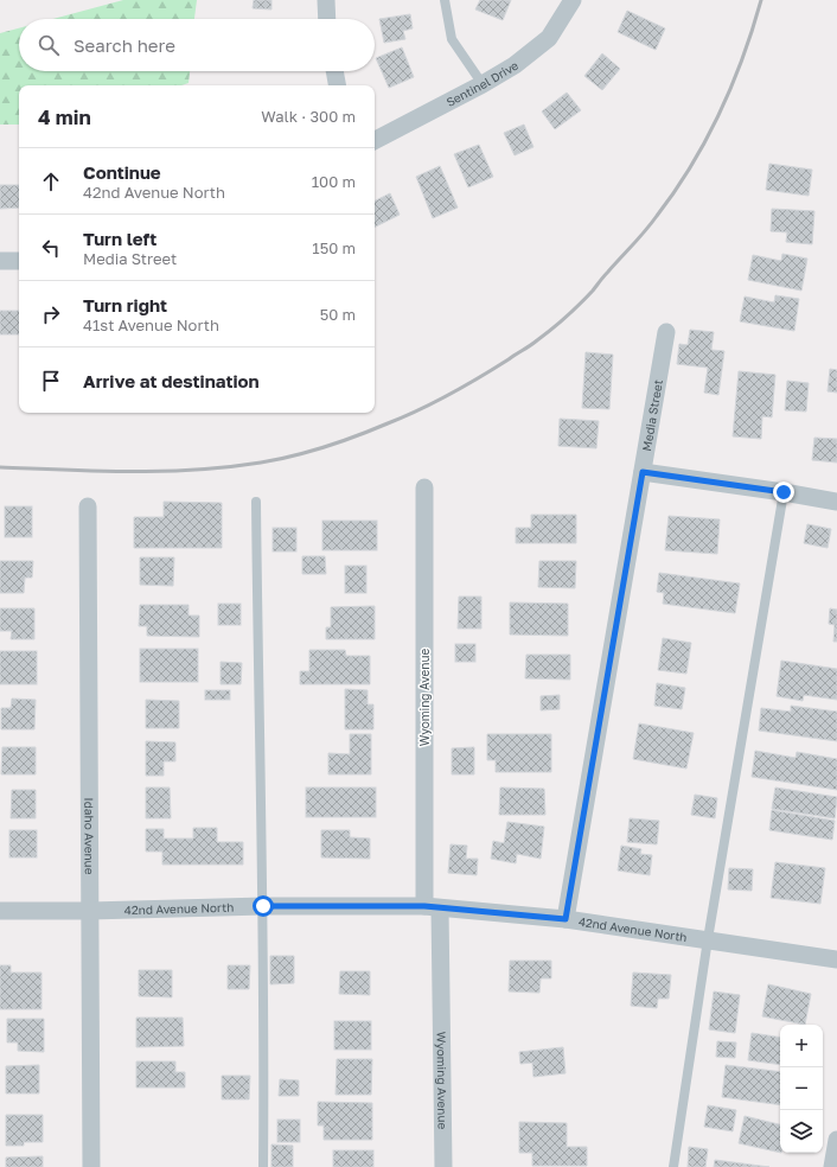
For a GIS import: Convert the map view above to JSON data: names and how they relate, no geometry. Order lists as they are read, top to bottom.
{
  "streets": {
    "street": [
      "Sentinel Drive",
      "Media Street",
      "Wyoming Avenue",
      "Idaho Avenue",
      "42nd Avenue North"
    ]
  },
  "crossings": [
    ["Media Street", "42nd Avenue North"],
    ["Wyoming Avenue", "42nd Avenue North"],
    ["Idaho Avenue", "42nd Avenue North"]
  ],
  "page": {
    "search": "Search here",
    "heading": ["4 min", "Walk · 300 m"],
    "list": [
      ["Continue", "42nd Avenue North", "100 m"],
      ["Turn left", "Media Street", "150 m"],
      ["Turn right", "41st Avenue North", "50 m"],
      "Arrive at destination"
    ],
    "map_buttons": ["+", "−"]
  }
}
